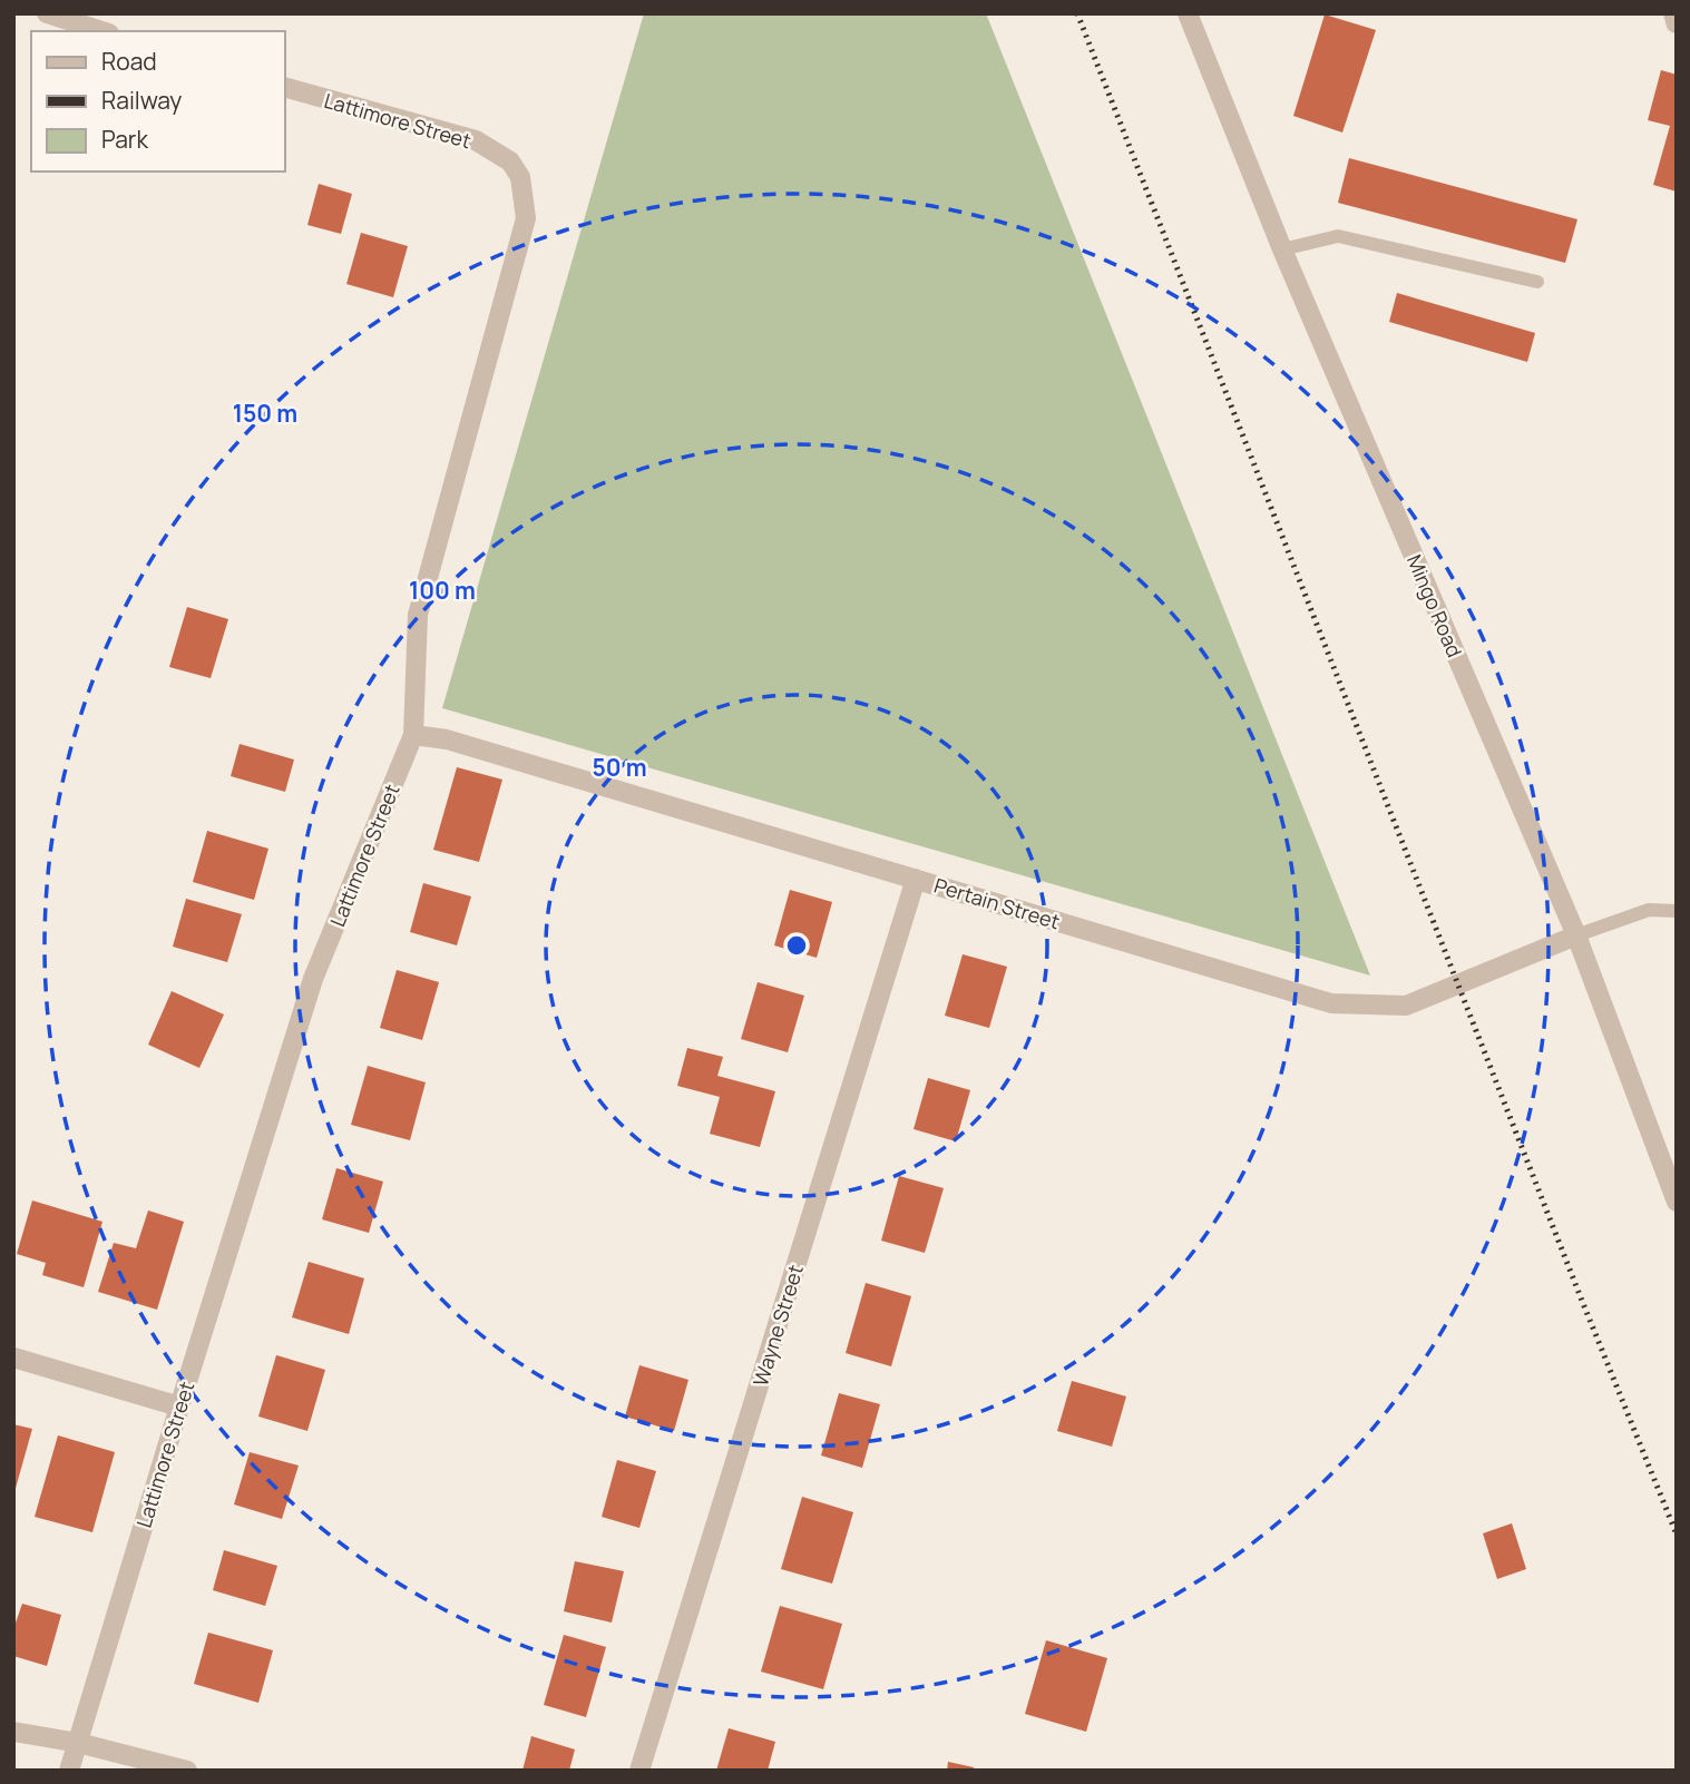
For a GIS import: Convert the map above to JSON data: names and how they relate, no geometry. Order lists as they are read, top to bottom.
{
  "streets": {
    "street": [
      "Lattimore Street",
      "Mingo Road",
      "Pertain Street",
      "Wayne Street"
    ]
  },
  "crossings": [
    ["Lattimore Street", "Pertain Street"],
    ["Mingo Road", "Pertain Street"],
    ["Pertain Street", "Wayne Street"]
  ],
  "legend": ["Road", "Railway", "Park"],
  "rings": ["150 m", "100 m", "50 m"]
}
